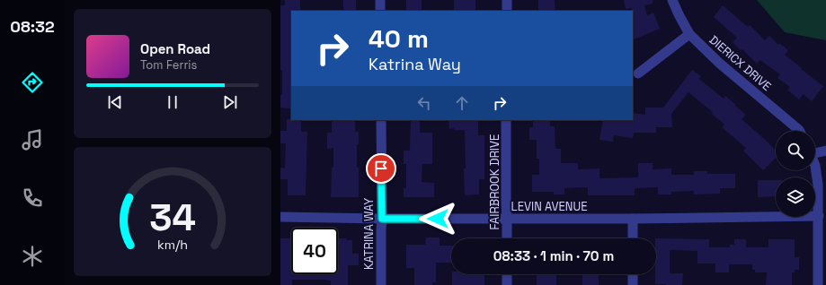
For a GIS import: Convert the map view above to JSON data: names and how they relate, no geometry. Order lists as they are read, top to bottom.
{
  "streets": {
    "street": [
      "DIERICX DRIVE",
      "FAIRBROOK DRIVE",
      "LEVIN AVENUE",
      "KATRINA WAY"
    ]
  },
  "crossings": [
    ["FAIRBROOK DRIVE", "LEVIN AVENUE"],
    ["LEVIN AVENUE", "KATRINA WAY"]
  ],
  "page": {
    "tabs": "08:32",
    "turn": ["40 m", "Katrina Way"],
    "song": ["Open Road", "Tom Ferris"],
    "limit": "40",
    "trip": "08:33 · 1 min · 70 m",
    "gauge": ["34", "km/h"]
  }
}
